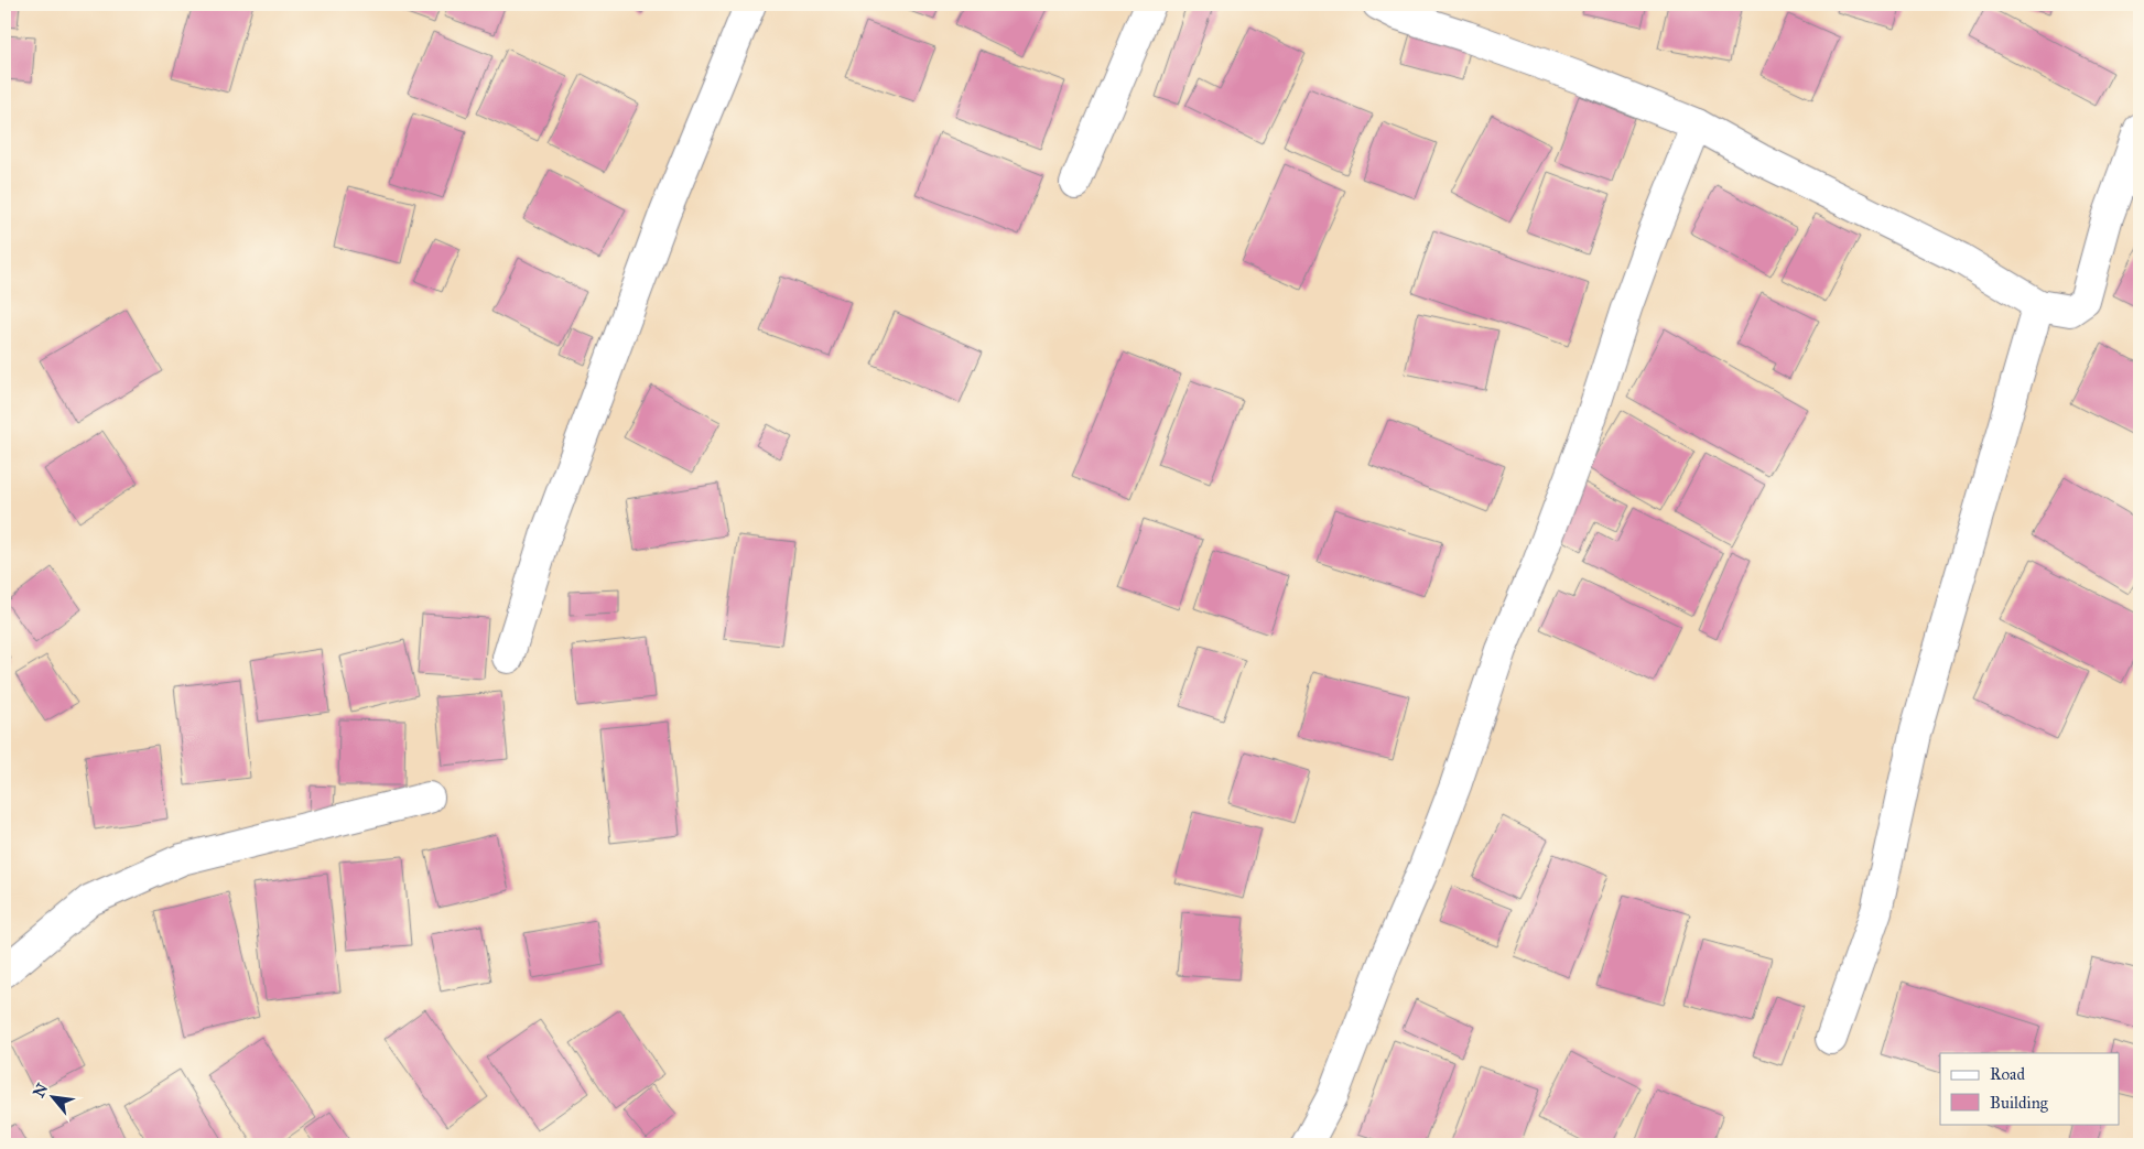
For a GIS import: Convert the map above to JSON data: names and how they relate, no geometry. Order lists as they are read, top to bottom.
{
  "legend": ["Road", "Building"],
  "north": "top left"
}
